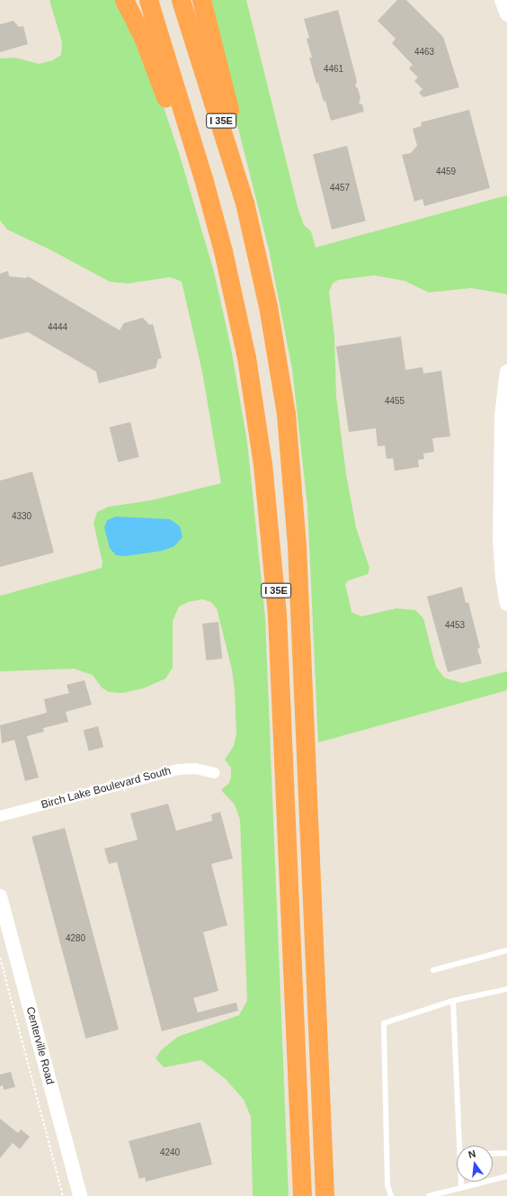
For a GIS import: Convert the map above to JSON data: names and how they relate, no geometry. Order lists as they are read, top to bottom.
{
  "streets": {
    "highway": ["I 35E"],
    "street": ["Birch Lake Boulevard South", "Centerville Road"]
  },
  "house_numbers": [
    "4463",
    "4461",
    "4459",
    "4457",
    "4444",
    "4455",
    "4330",
    "4453",
    "4280",
    "4240"
  ],
  "north": "top"
}
